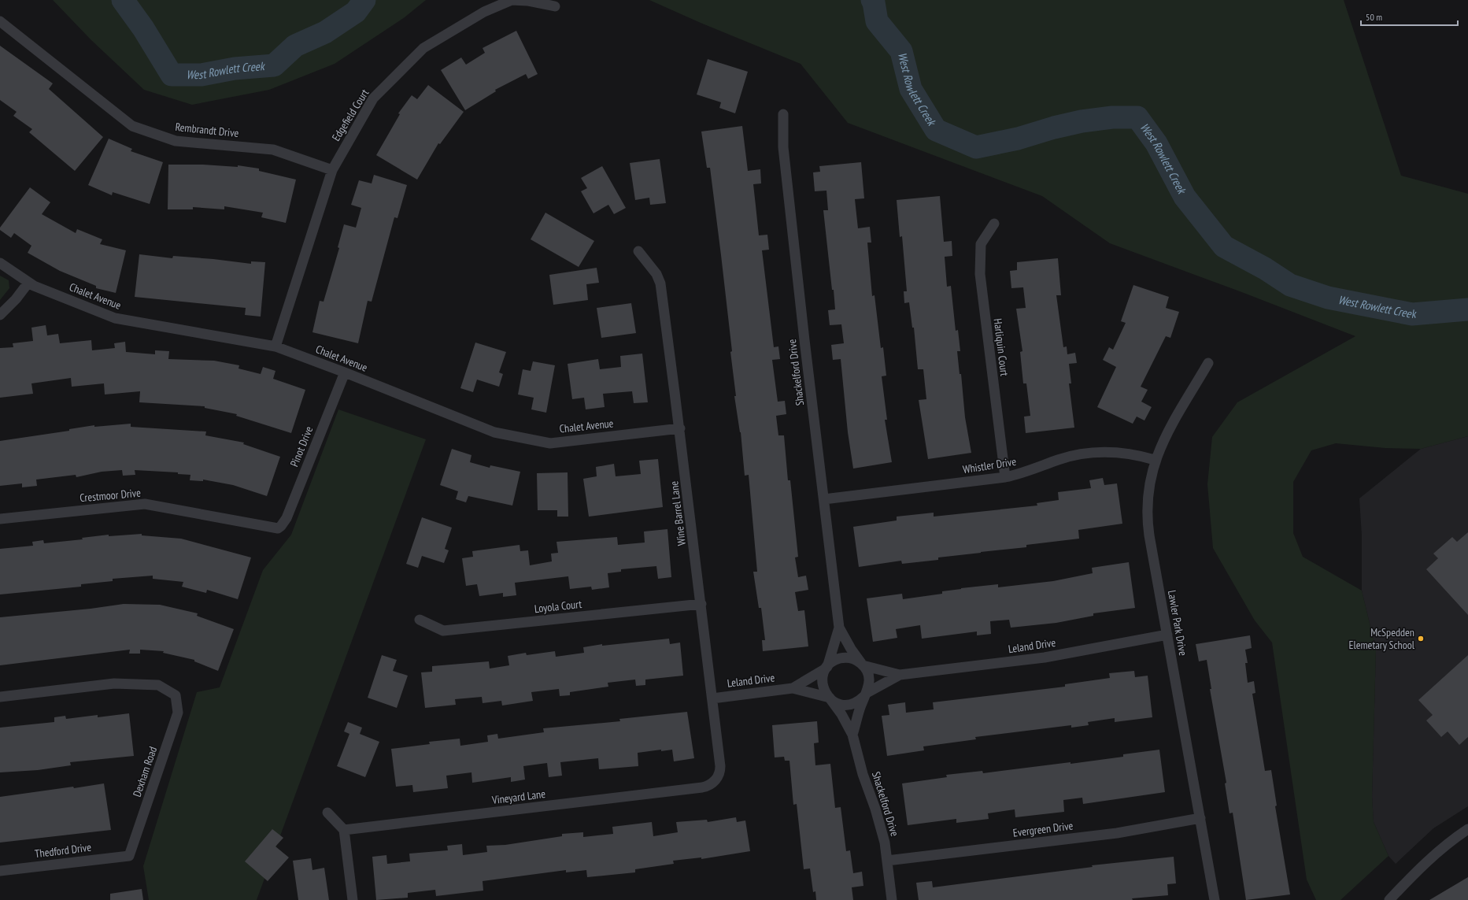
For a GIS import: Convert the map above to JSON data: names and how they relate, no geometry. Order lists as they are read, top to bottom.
{
  "streets": {
    "street": [
      "Edgefield Court",
      "Rembrandt Drive",
      "Chalet Avenue",
      "Harliquin Court",
      "Shackelford Drive",
      "Pinot Drive",
      "Whistler Drive",
      "Crestmoor Drive",
      "Wine Barrel Lane",
      "Loyola Court",
      "Lawler Park Drive",
      "Leland Drive",
      "Dexham Road",
      "Vineyard Lane",
      "Evergreen Drive",
      "Thedford Drive"
    ]
  },
  "crossings": [
    ["Edgefield Court", "Rembrandt Drive"],
    ["Edgefield Court", "Chalet Avenue"],
    ["Chalet Avenue", "Pinot Drive"],
    ["Chalet Avenue", "Wine Barrel Lane"],
    ["Harliquin Court", "Whistler Drive"],
    ["Shackelford Drive", "Whistler Drive"],
    ["Shackelford Drive", "Leland Drive"],
    ["Shackelford Drive", "Evergreen Drive"],
    ["Pinot Drive", "Crestmoor Drive"],
    ["Whistler Drive", "Lawler Park Drive"],
    ["Wine Barrel Lane", "Loyola Court"],
    ["Wine Barrel Lane", "Leland Drive"],
    ["Wine Barrel Lane", "Vineyard Lane"],
    ["Lawler Park Drive", "Leland Drive"],
    ["Lawler Park Drive", "Evergreen Drive"],
    ["Dexham Road", "Thedford Drive"]
  ],
  "water": ["West Rowlett Creek"],
  "places": ["McSpedden Elemetary School"],
  "scale_bar": "50 m"
}
